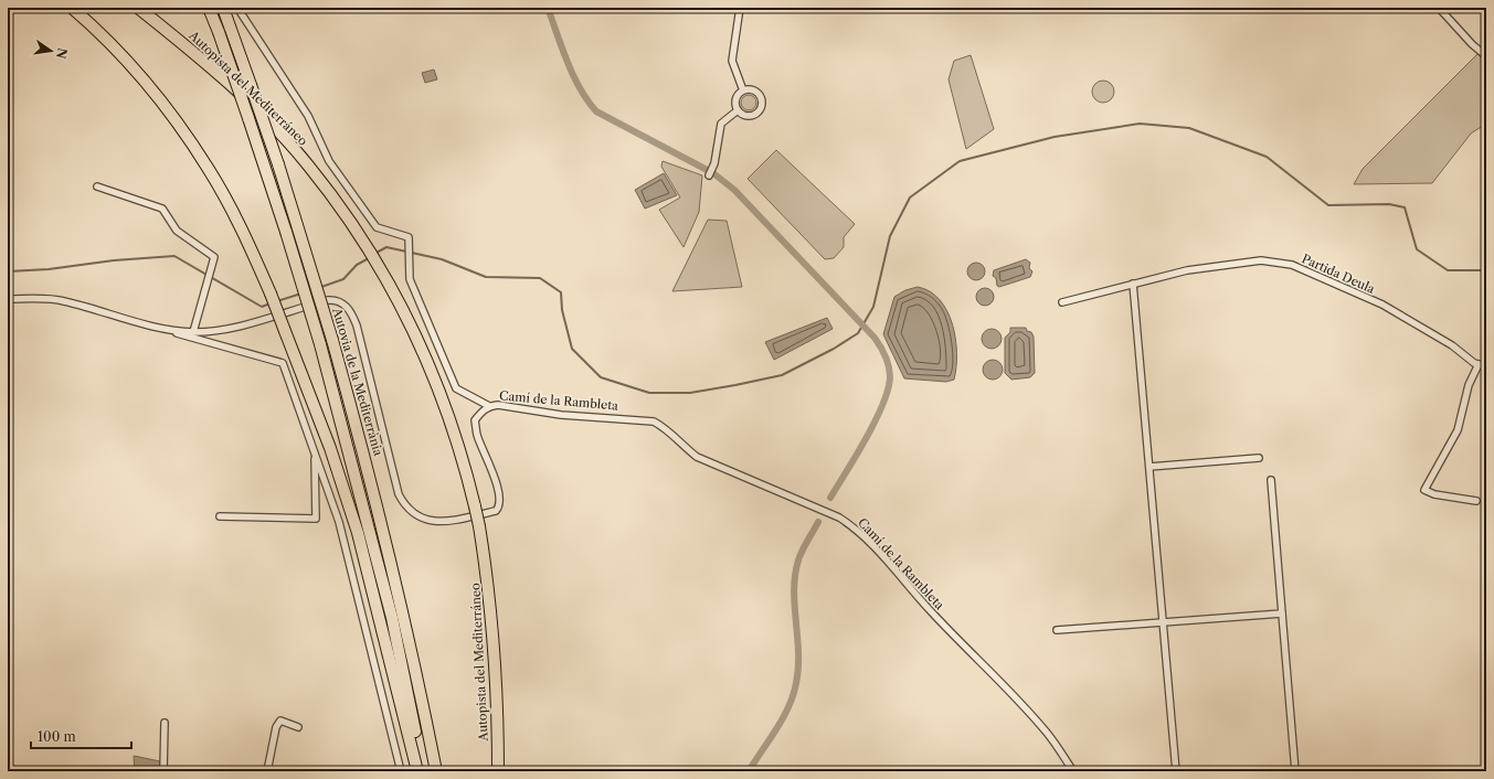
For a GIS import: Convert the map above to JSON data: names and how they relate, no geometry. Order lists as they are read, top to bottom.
{
  "streets": {
    "highway": ["Autopista del Mediterráneo", "Autovia de la Mediterrània"],
    "street": ["Partida Deula", "Camí de la Rambleta"]
  },
  "scale_bar": "100 m",
  "north": "right"
}
